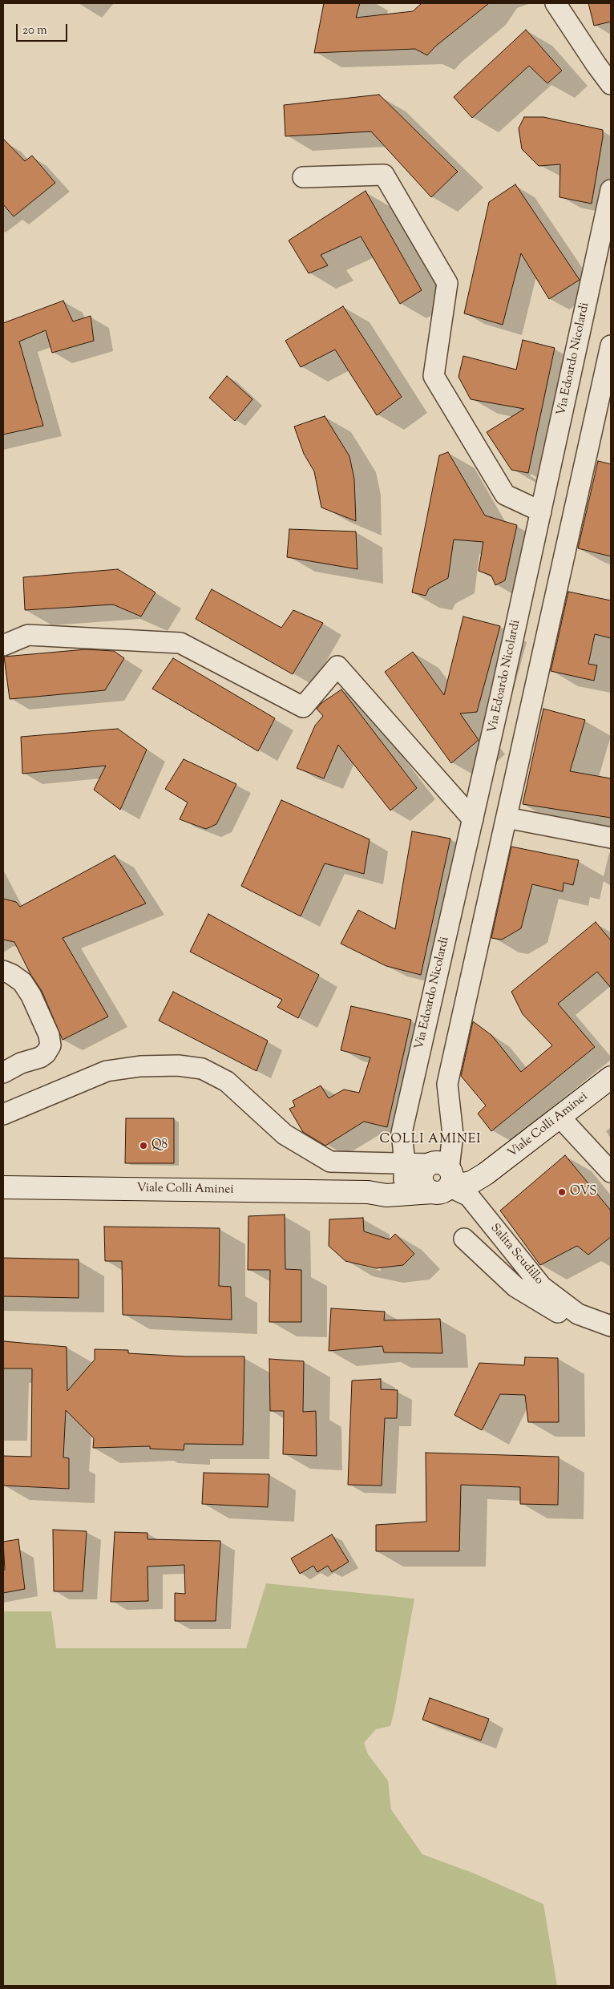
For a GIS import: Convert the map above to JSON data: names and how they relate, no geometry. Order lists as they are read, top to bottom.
{
  "streets": {
    "main road": ["Viale Colli Aminei"],
    "street": ["Via Edoardo Nicolardi", "Salita Scudillo"]
  },
  "crossings": [
    ["Via Edoardo Nicolardi", "Viale Colli Aminei"],
    ["Via Edoardo Nicolardi", "Salita Scudillo"],
    ["Viale Colli Aminei", "Salita Scudillo"]
  ],
  "districts": ["COLLI AMINEI"],
  "places": ["Q8", "OVS"],
  "scale_bar": "20 m"
}
